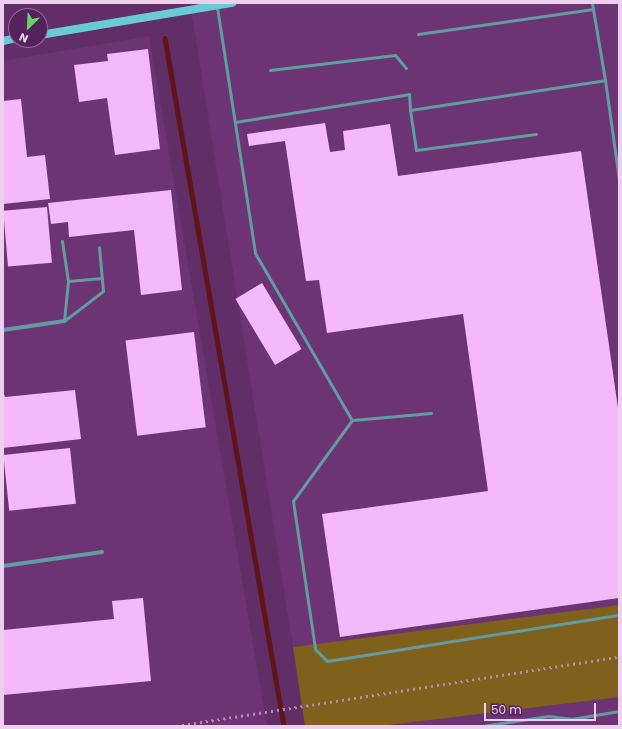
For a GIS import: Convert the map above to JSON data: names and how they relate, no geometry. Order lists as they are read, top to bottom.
{
  "scale_bar": "50 m",
  "north": "bottom left"
}
